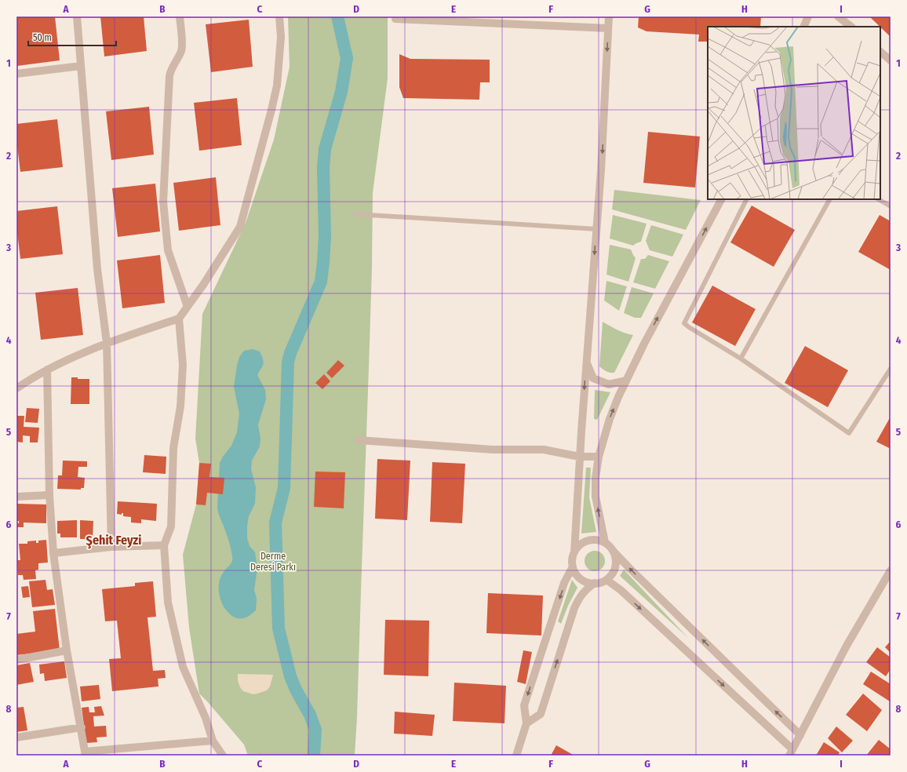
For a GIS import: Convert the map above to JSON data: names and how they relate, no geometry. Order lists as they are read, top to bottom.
{
  "districts": ["Şehit Feyzi"],
  "parks": ["Derme Deresi Parkı"],
  "scale_bar": "50 m",
  "grid": {
    "columns": [
      "A",
      "B",
      "C",
      "D",
      "E",
      "F",
      "G",
      "H",
      "I"
    ],
    "rows": [
      "1",
      "2",
      "3",
      "4",
      "5",
      "6",
      "7",
      "8"
    ]
  }
}
